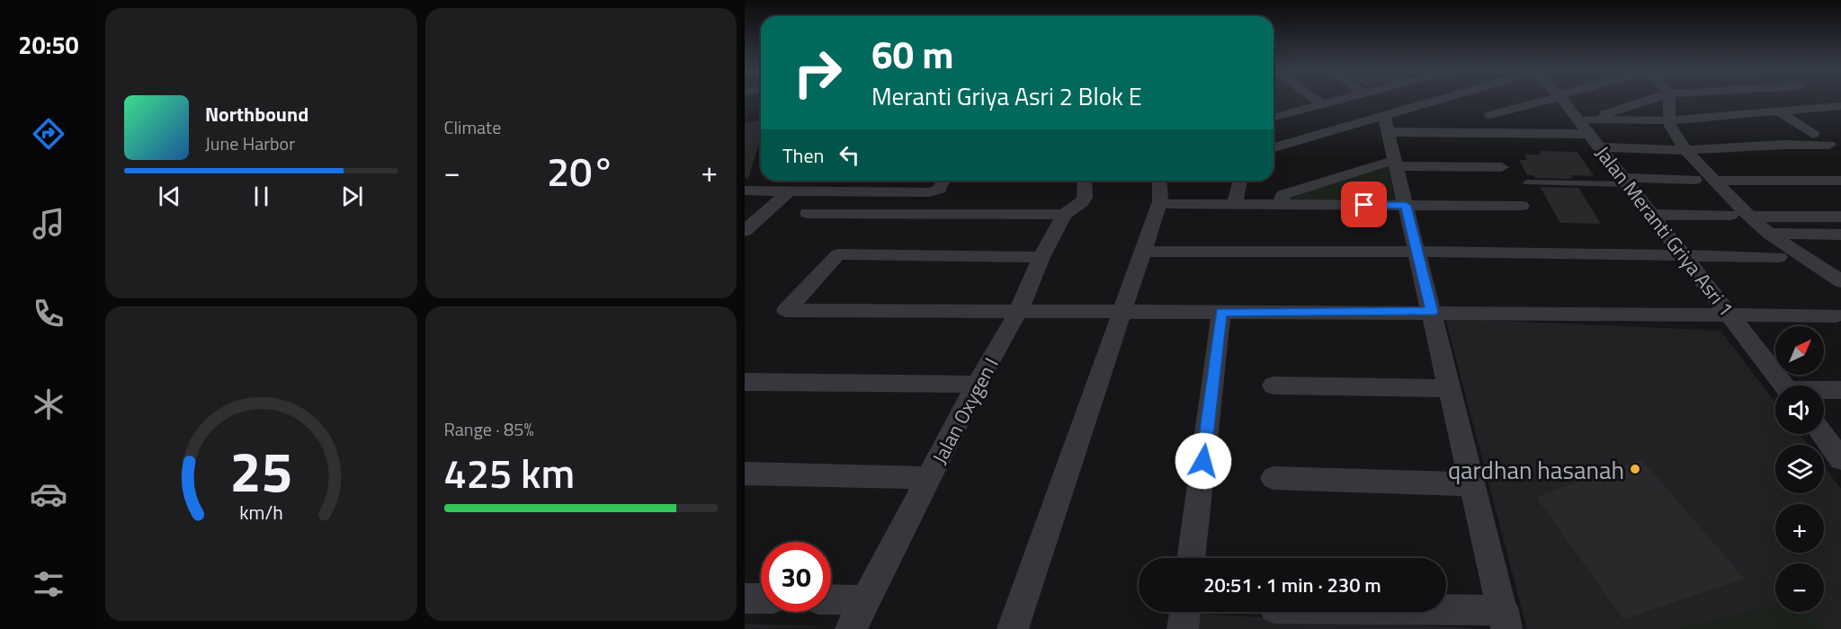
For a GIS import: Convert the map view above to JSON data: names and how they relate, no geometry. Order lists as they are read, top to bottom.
{
  "streets": {
    "street": ["Jalan Meranti Griya Asri 1", "Jalan Oxygen I"]
  },
  "places": ["qardhan hasanah"],
  "north": "top right",
  "page": {
    "tabs": "20:50",
    "tile": [
      "Climate",
      ["Range · 85%", "425 km"]
    ],
    "turn": ["60 m", "Meranti Griya Asri 2 Blok E"],
    "song": ["Northbound", "June Harbor"],
    "then": "Then",
    "heat": ["−", "20°", "+"],
    "map_buttons": ["+", "−"],
    "limit": "30",
    "trip": "20:51 · 1 min · 230 m",
    "gauge": ["25", "km/h"]
  }
}
